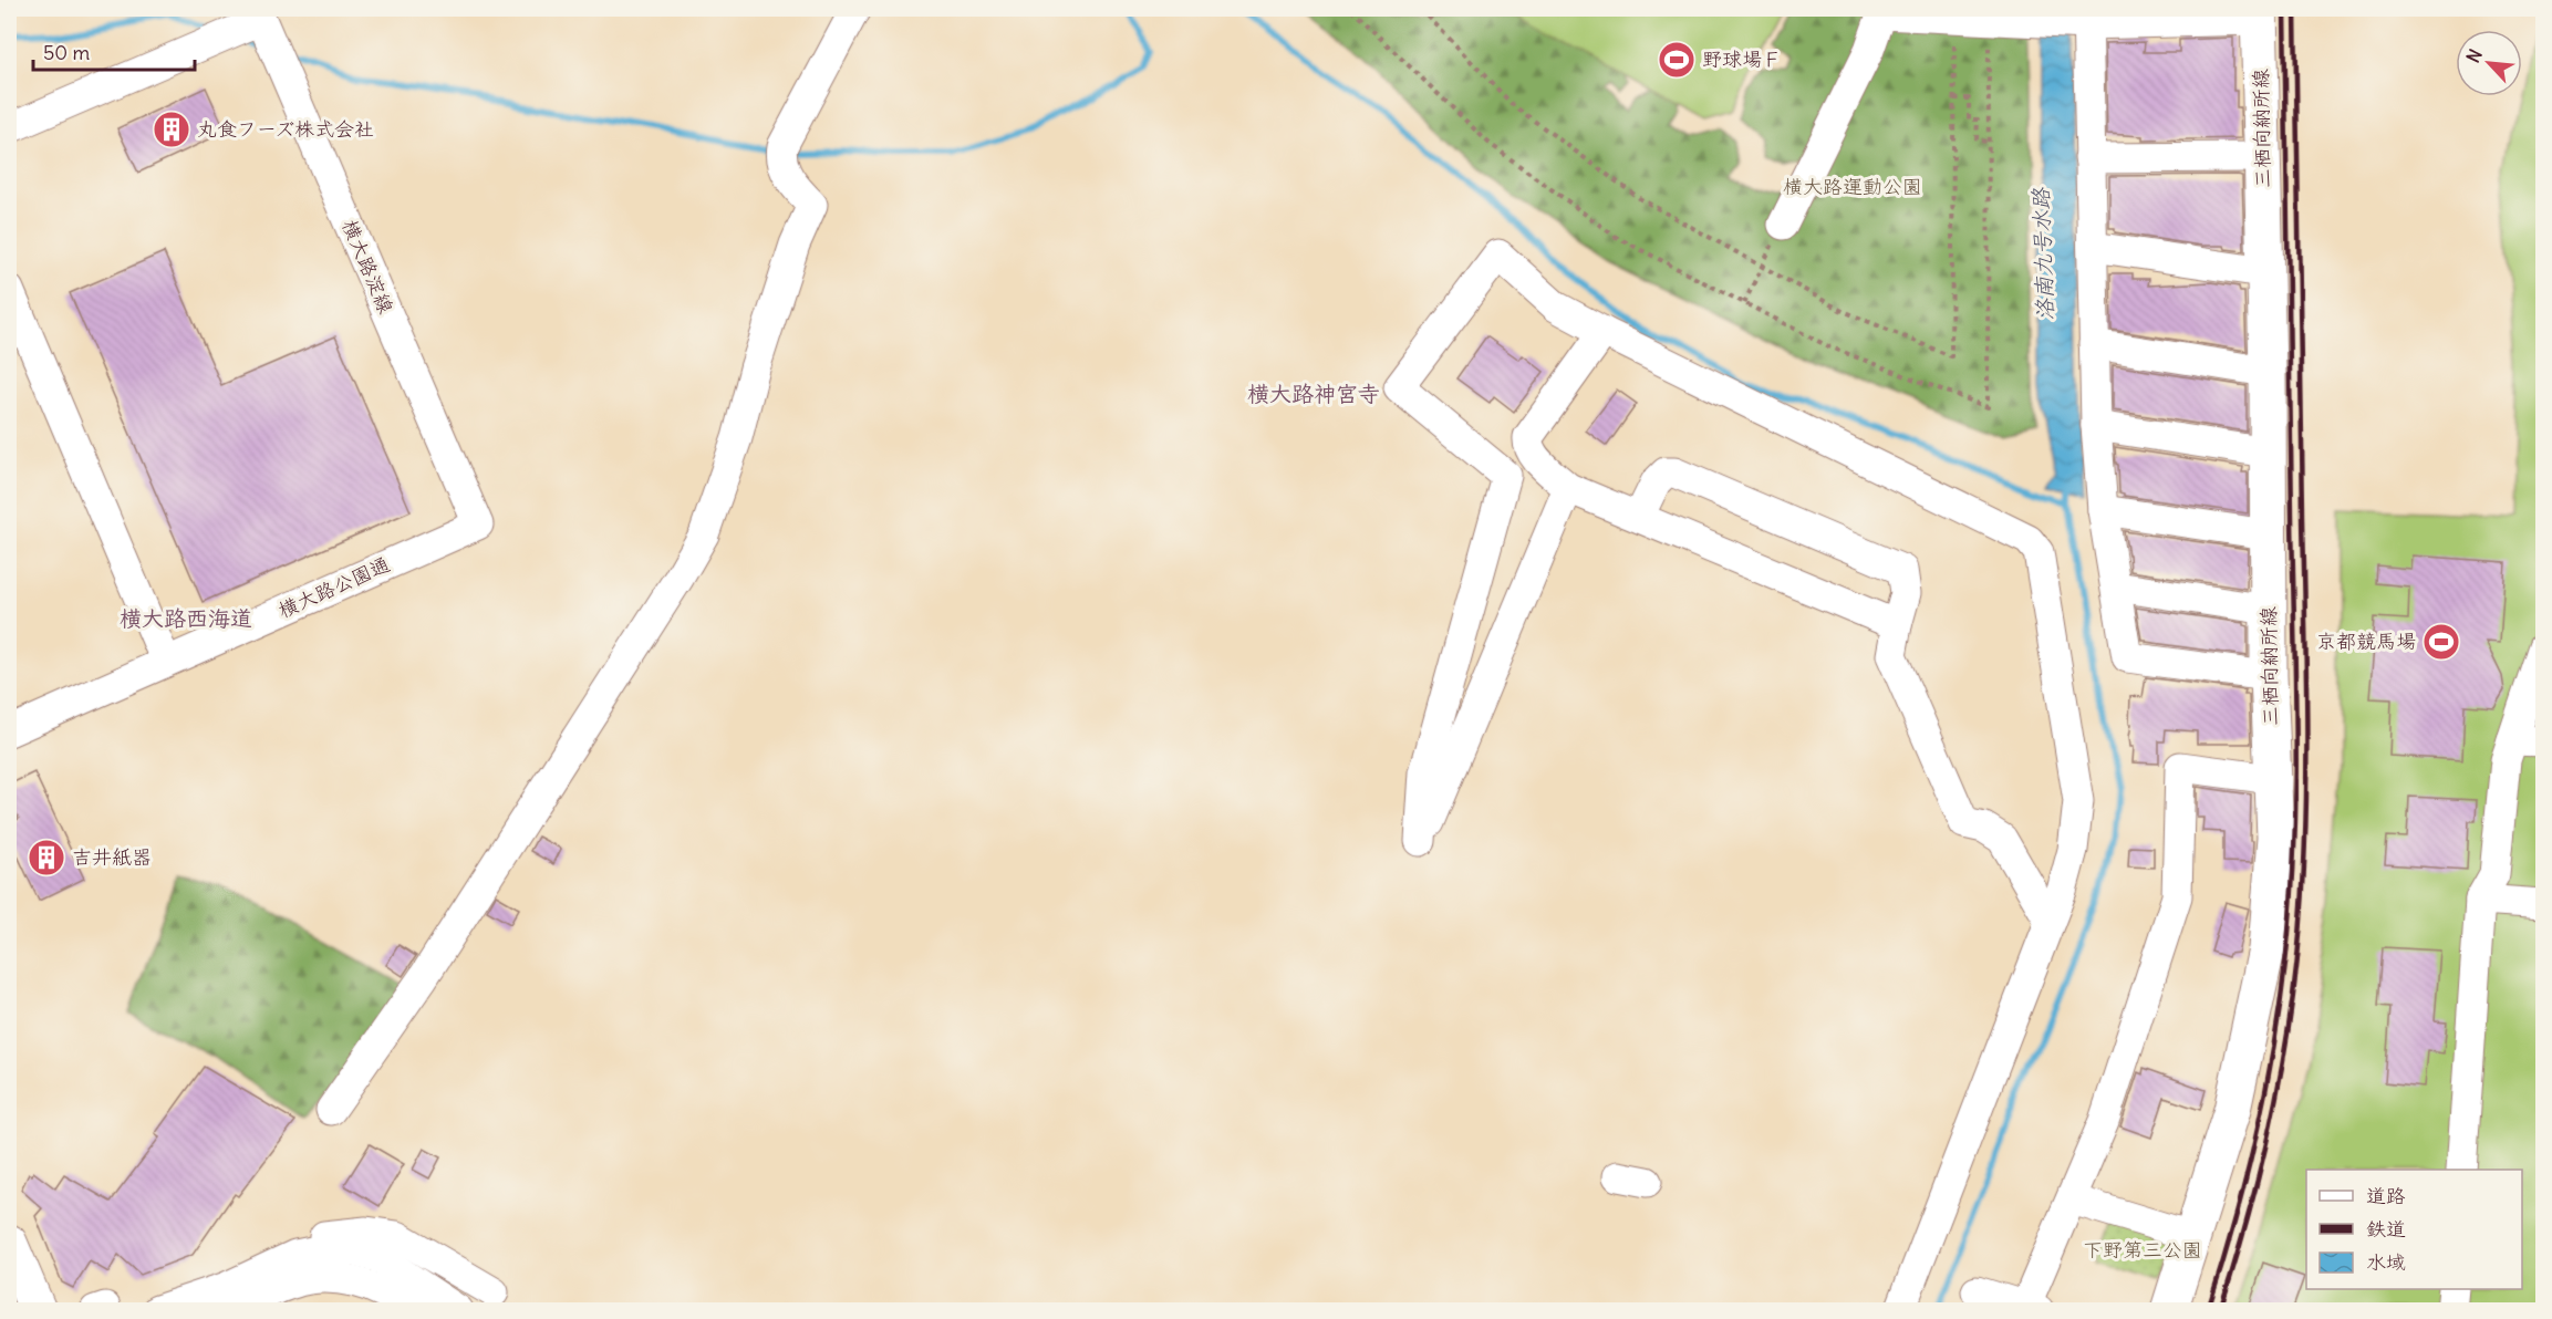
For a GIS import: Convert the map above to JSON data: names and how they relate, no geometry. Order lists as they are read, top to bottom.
{
  "streets": {
    "main road": ["三栖向納所線"],
    "street": ["横大路淀線", "横大路公園通"]
  },
  "crossings": [
    ["横大路淀線", "横大路公園通"]
  ],
  "districts": ["横大路神宮寺", "横大路西海道"],
  "water": ["洛南九号水路"],
  "parks": ["横大路運動公園", "下野第三公園"],
  "places": {
    "sports": ["野球場Ｆ", "京都競馬場"],
    "building": ["丸食フーズ株式会社", "吉井紙器"]
  },
  "legend": ["道路", "鉄道", "水域"],
  "scale_bar": "50 m",
  "north": "top left"
}
